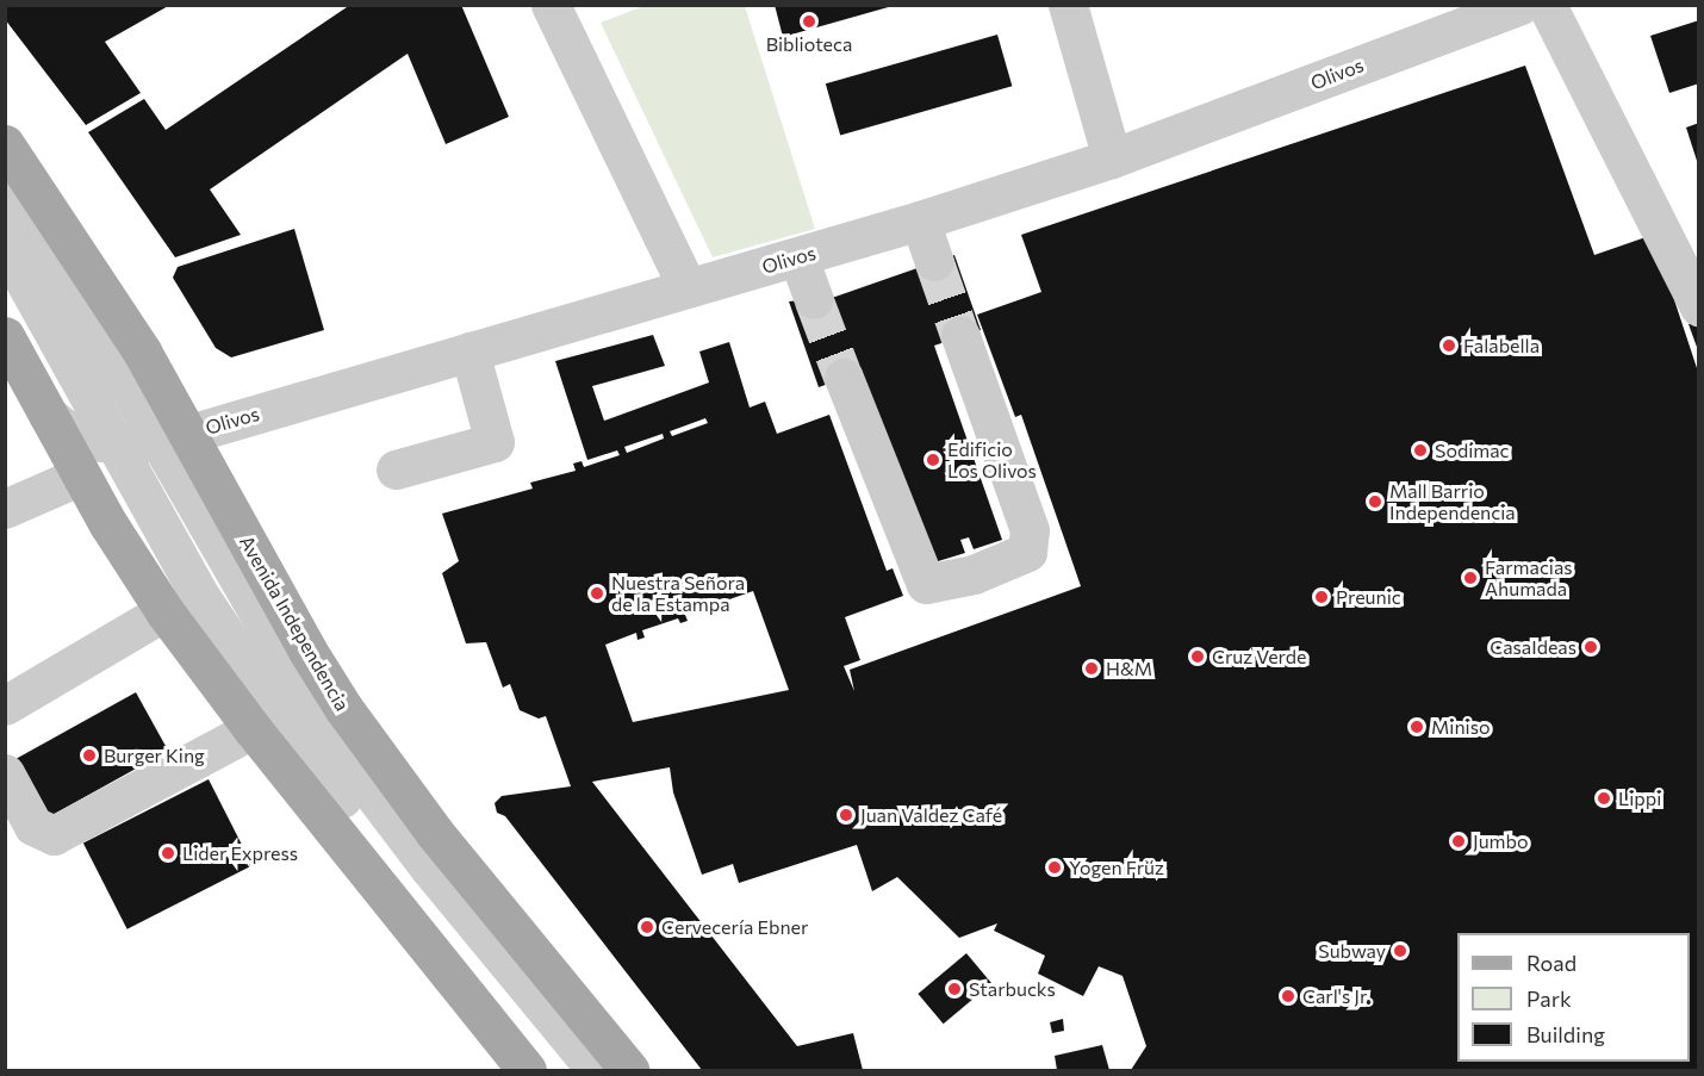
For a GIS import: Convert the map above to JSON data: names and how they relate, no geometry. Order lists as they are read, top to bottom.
{
  "streets": {
    "main road": ["Avenida Independencia"],
    "street": ["Olivos"]
  },
  "crossings": [
    ["Olivos", "Avenida Independencia"]
  ],
  "places": [
    "Biblioteca",
    "Falabella",
    "Sodimac",
    "Edificio Los Olivos",
    "Mall Barrio Independencia",
    "Farmacias Ahumada",
    "Nuestra Señora de la Estampa",
    "Preunic",
    "CasaIdeas",
    "Cruz Verde",
    "H&M",
    "Miniso",
    "Burger King",
    "Lippi",
    "Juan Valdez Café",
    "Jumbo",
    "Lider Express",
    "Yogen Früz",
    "Cervecería Ebner",
    "Subway",
    "Starbucks",
    "Carl's Jr."
  ],
  "legend": ["Road", "Park", "Building"]
}
